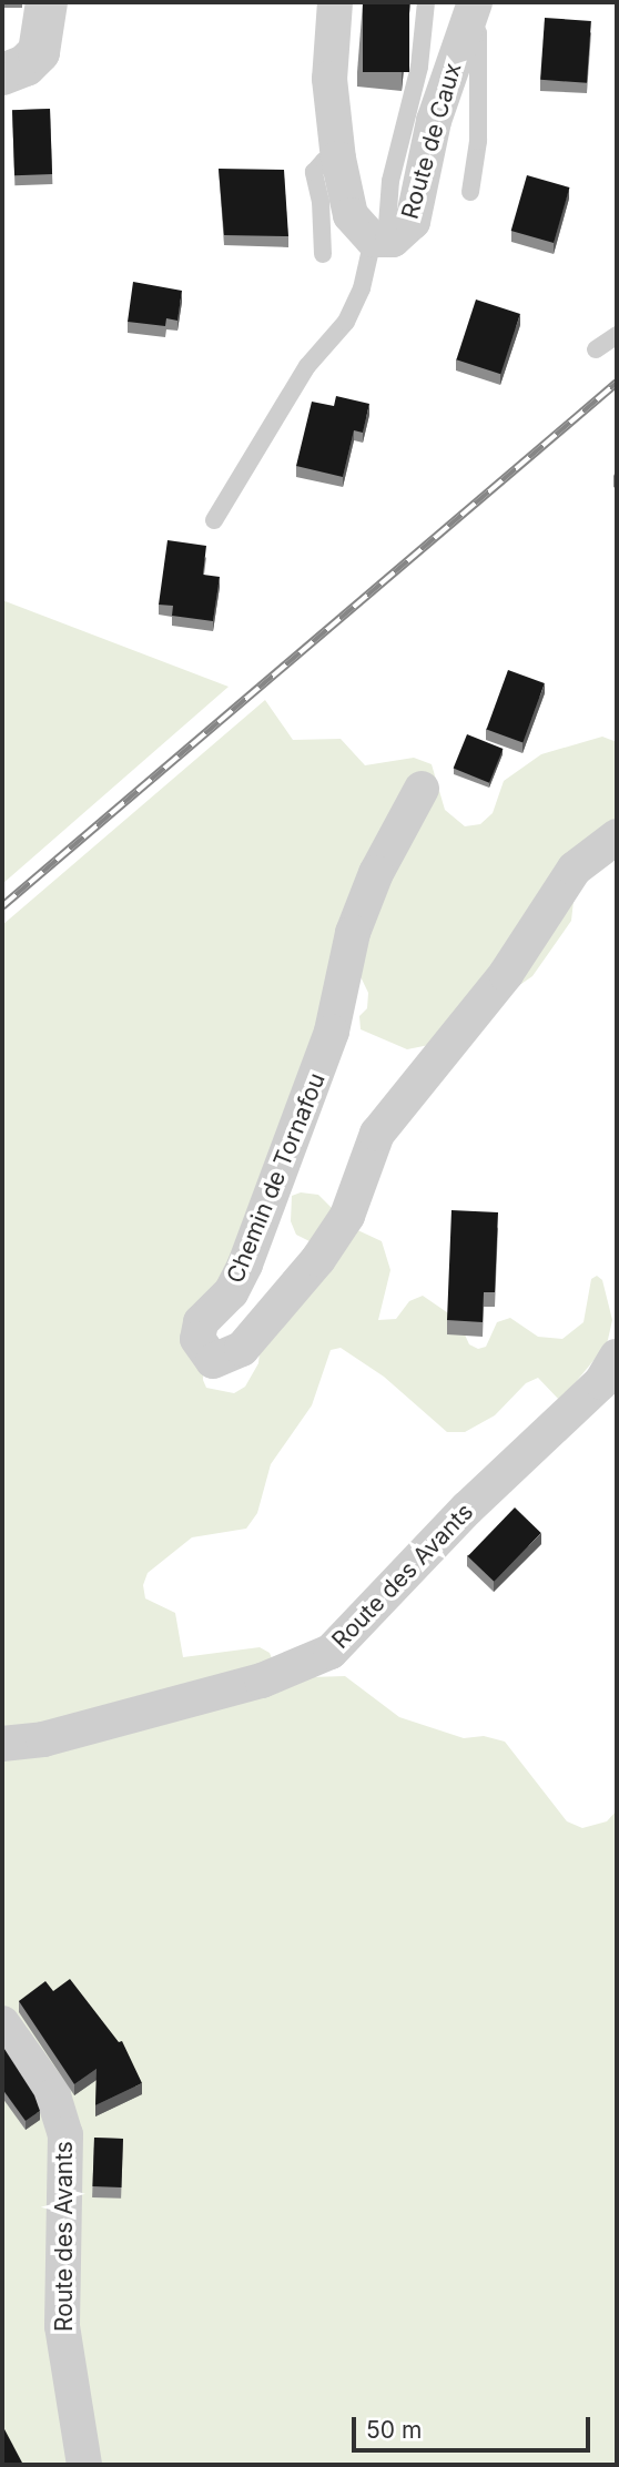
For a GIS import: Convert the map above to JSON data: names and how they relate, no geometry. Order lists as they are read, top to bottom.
{
  "streets": {
    "street": ["Route de Caux", "Chemin de Tornafou", "Route des Avants"]
  },
  "scale_bar": "50 m"
}
